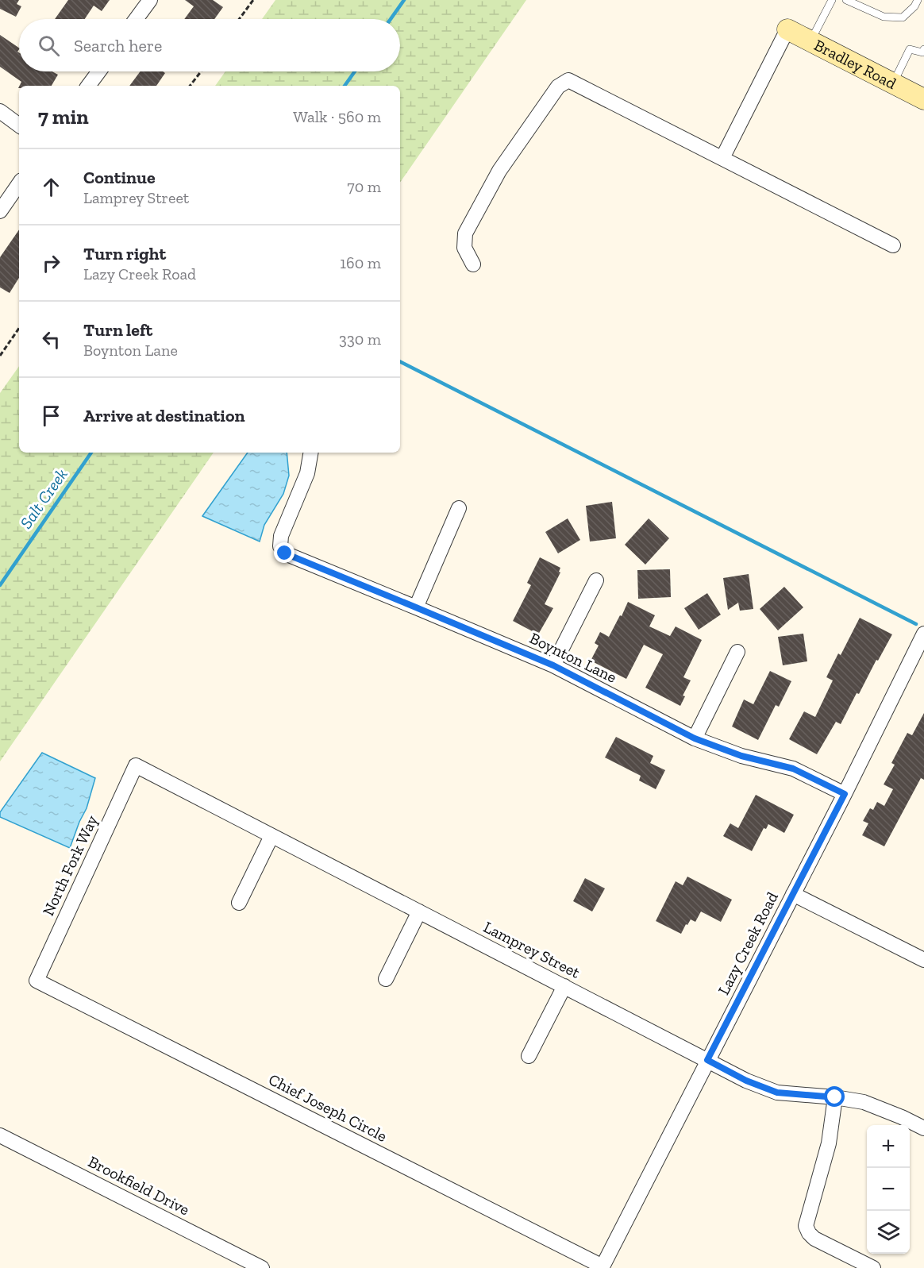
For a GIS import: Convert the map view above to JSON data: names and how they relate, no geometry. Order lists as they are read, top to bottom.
{
  "streets": {
    "street": [
      "Bradley Road",
      "Boynton Lane",
      "North Fork Way",
      "Lazy Creek Road",
      "Lamprey Street",
      "Chief Joseph Circle",
      "Brookfield Drive"
    ]
  },
  "crossings": [
    ["Boynton Lane", "Lazy Creek Road"],
    ["North Fork Way", "Lamprey Street"],
    ["North Fork Way", "Chief Joseph Circle"],
    ["Lazy Creek Road", "Lamprey Street"],
    ["Lazy Creek Road", "Chief Joseph Circle"]
  ],
  "water": ["Salt Creek"],
  "page": {
    "search": "Search here",
    "heading": ["7 min", "Walk · 560 m"],
    "list": [
      ["Continue", "Lamprey Street", "70 m"],
      ["Turn right", "Lazy Creek Road", "160 m"],
      ["Turn left", "Boynton Lane", "330 m"],
      "Arrive at destination"
    ],
    "map_buttons": ["+", "−"]
  }
}
